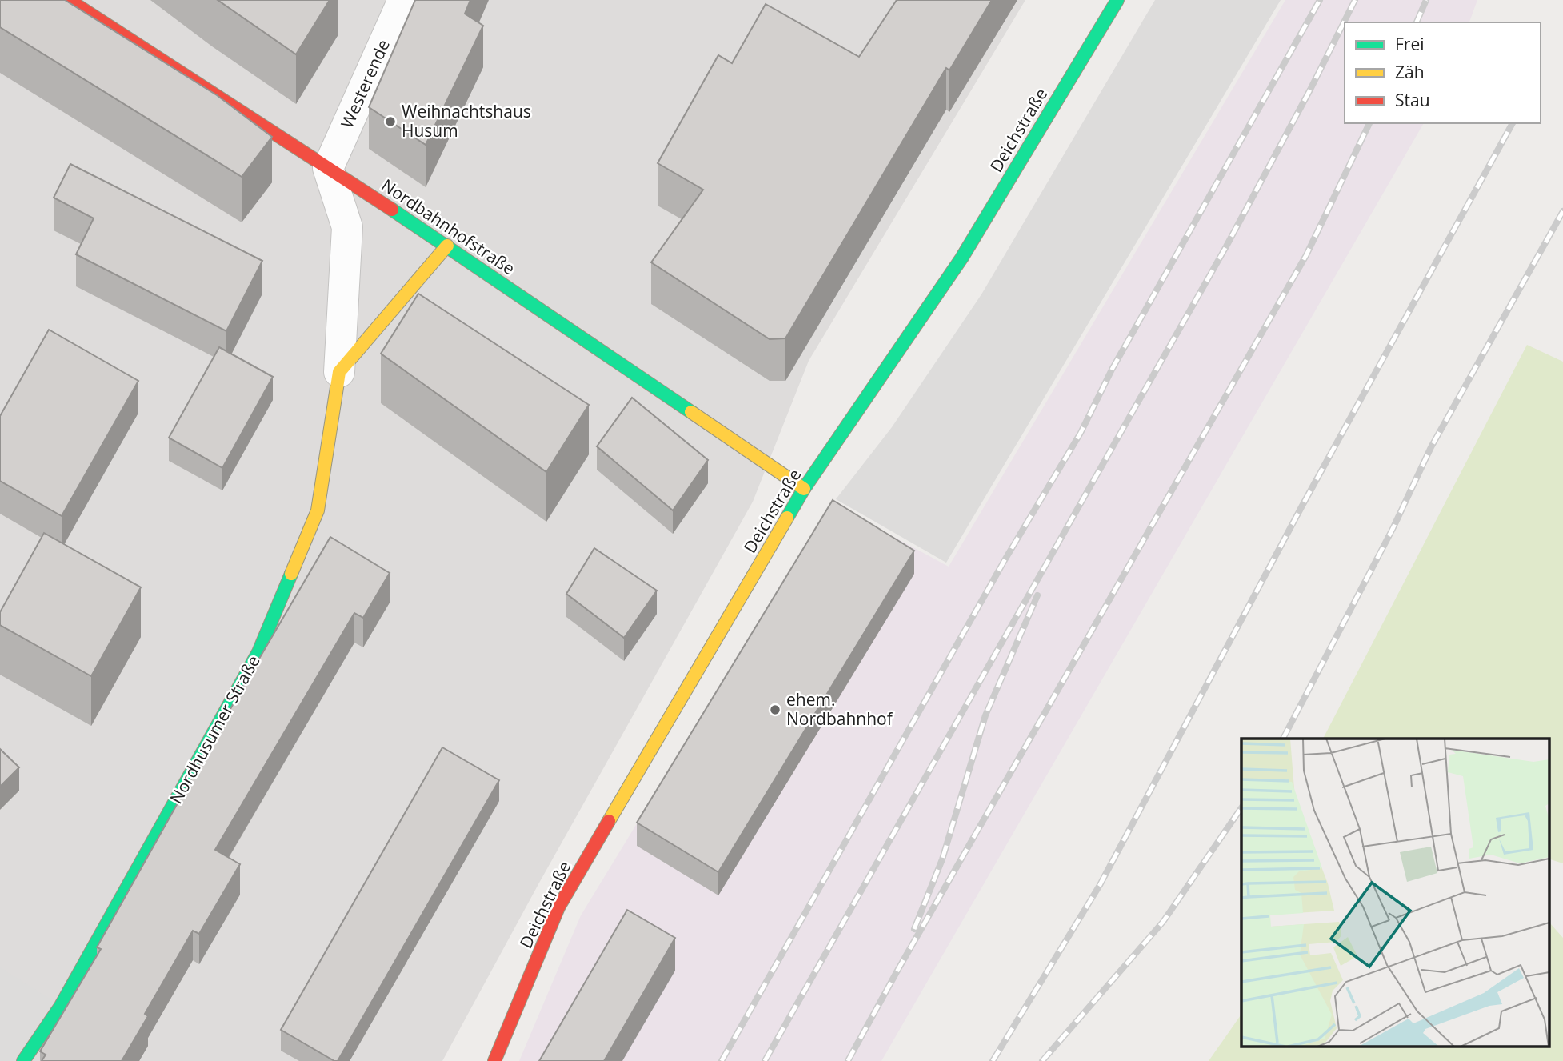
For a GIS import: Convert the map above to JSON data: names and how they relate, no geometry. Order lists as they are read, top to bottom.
{
  "streets": {
    "street": [
      "Westerende",
      "Deichstraße",
      "Nordbahnhofstraße",
      "Nordhusumer Straße"
    ]
  },
  "crossings": [
    ["Westerende", "Nordbahnhofstraße"],
    ["Westerende", "Nordhusumer Straße"],
    ["Deichstraße", "Nordbahnhofstraße"],
    ["Nordbahnhofstraße", "Nordhusumer Straße"]
  ],
  "places": ["Weihnachtshaus Husum", "ehem. Nordbahnhof"],
  "legend": ["Frei", "Zäh", "Stau"]
}
